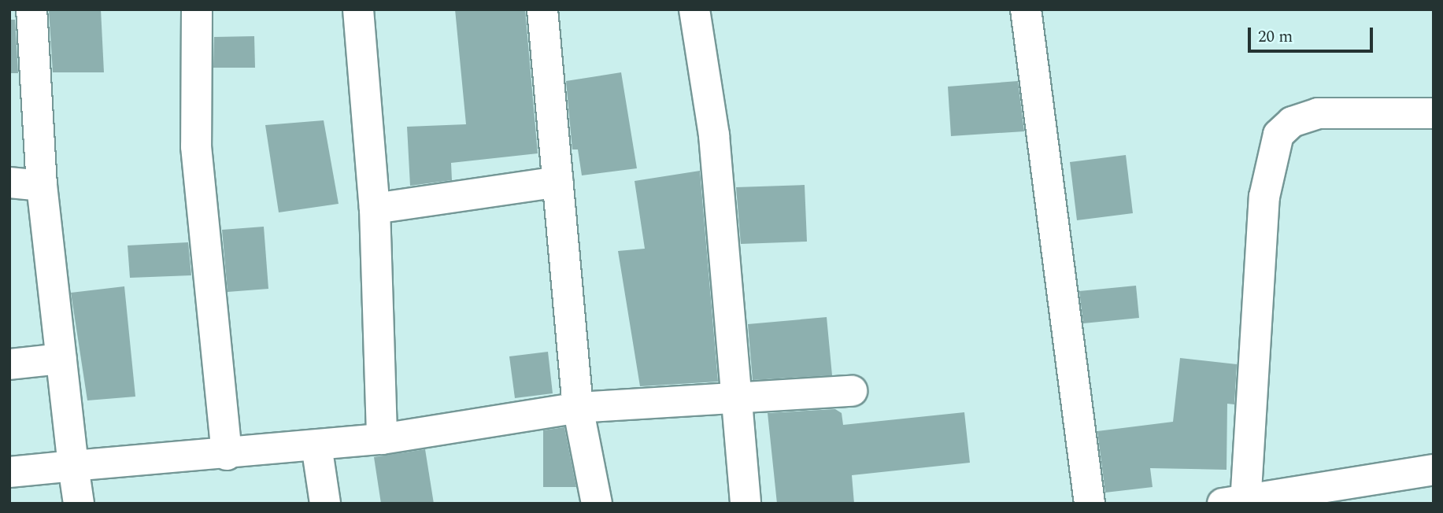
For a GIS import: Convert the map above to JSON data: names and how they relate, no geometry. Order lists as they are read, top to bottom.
{
  "scale_bar": "20 m"
}
